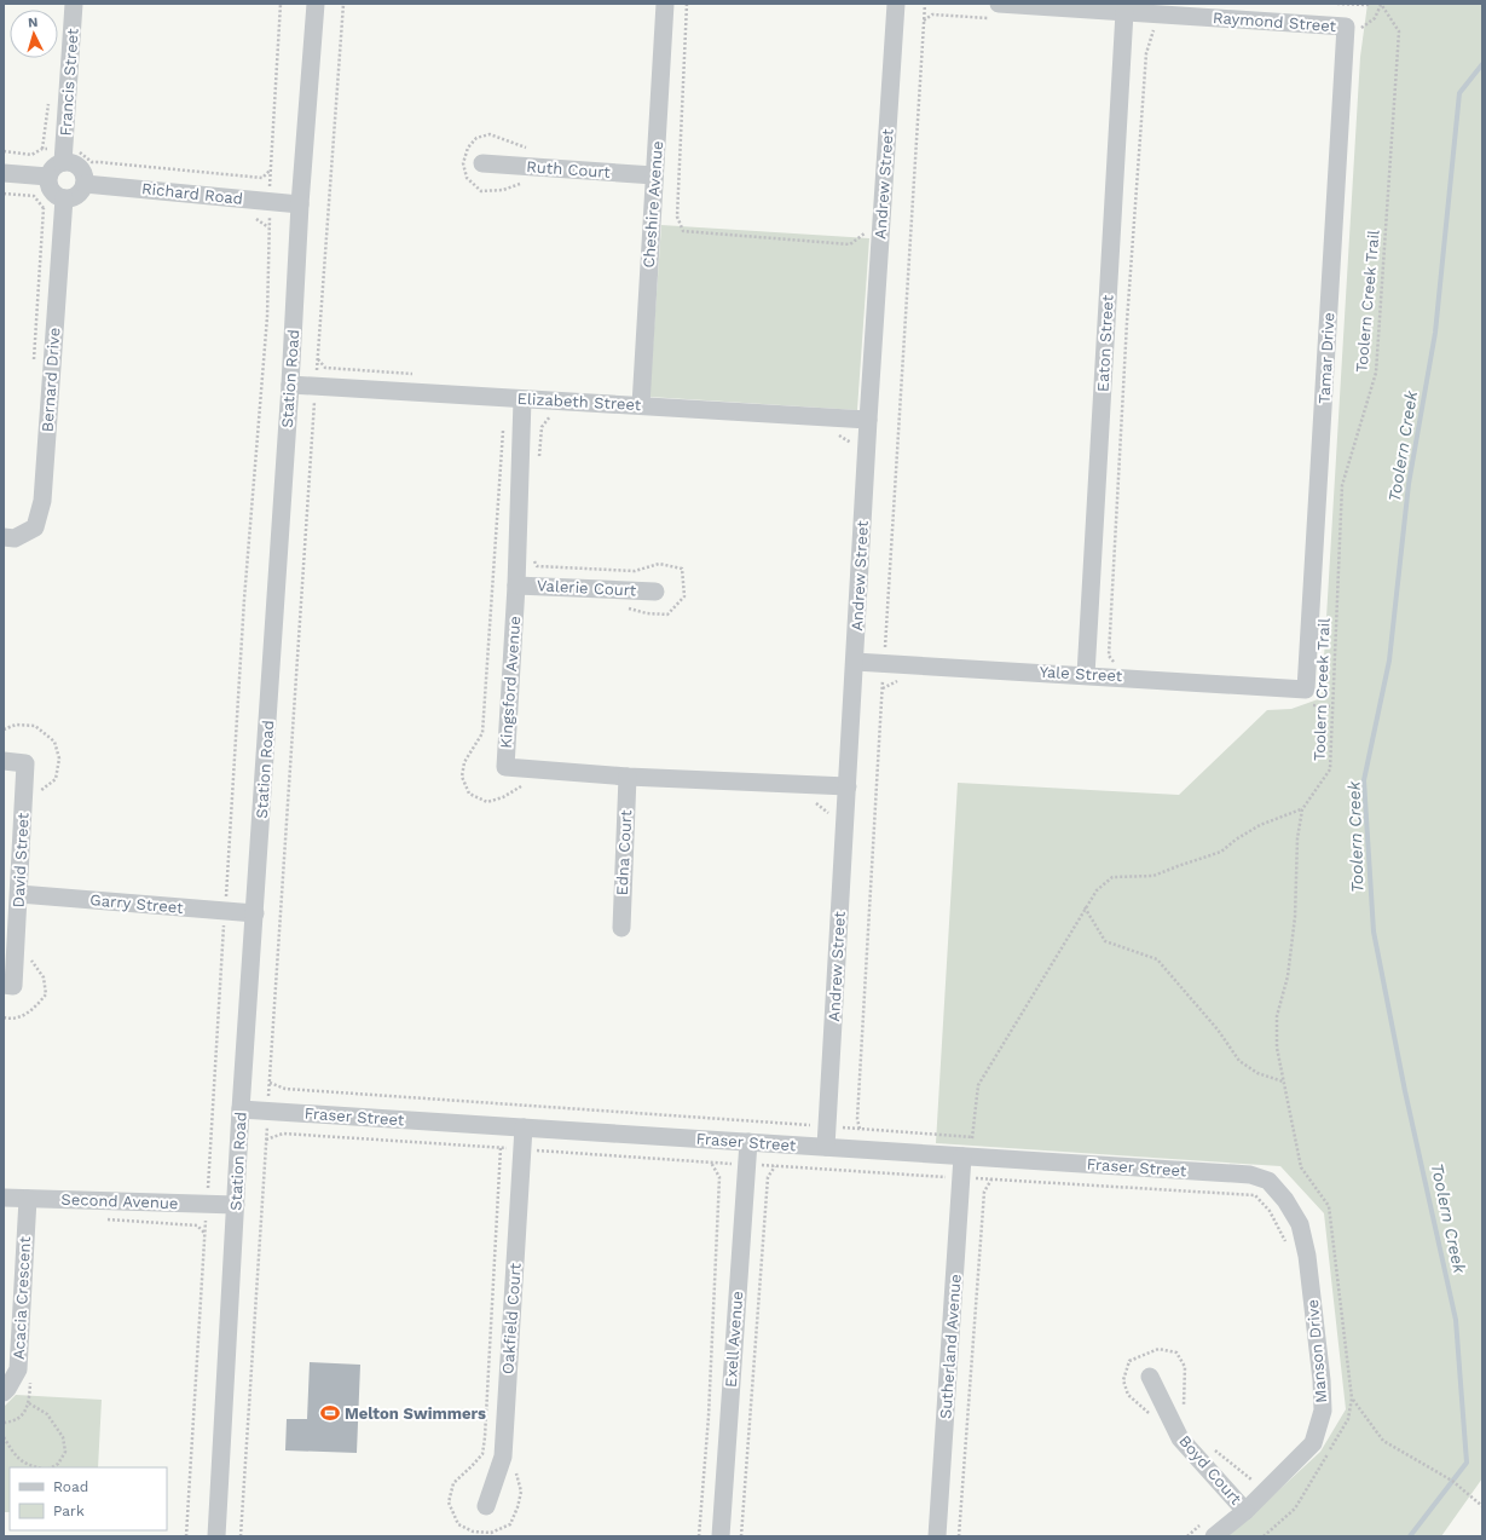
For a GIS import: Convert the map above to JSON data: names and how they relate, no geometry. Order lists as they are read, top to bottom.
{
  "streets": {
    "street": [
      "Raymond Street",
      "Francis Street",
      "Ruth Court",
      "Andrew Street",
      "Richard Road",
      "Cheshire Avenue",
      "Eaton Street",
      "Tamar Drive",
      "Station Road",
      "Bernard Drive",
      "Elizabeth Street",
      "Valerie Court",
      "Yale Street",
      "Kingsford Avenue",
      "Edna Court",
      "David Street",
      "Garry Street",
      "Fraser Street",
      "Second Avenue",
      "Acacia Crescent",
      "Oakfield Court",
      "Exell Avenue",
      "Sutherland Avenue",
      "Manson Drive",
      "Boyd Court"
    ],
    "path": ["Toolern Creek Trail"]
  },
  "crossings": [
    ["Raymond Street", "Eaton Street"],
    ["Raymond Street", "Tamar Drive"],
    ["Francis Street", "Richard Road"],
    ["Francis Street", "Bernard Drive"],
    ["Ruth Court", "Cheshire Avenue"],
    ["Andrew Street", "Elizabeth Street"],
    ["Andrew Street", "Yale Street"],
    ["Andrew Street", "Kingsford Avenue"],
    ["Andrew Street", "Fraser Street"],
    ["Richard Road", "Station Road"],
    ["Richard Road", "Bernard Drive"],
    ["Cheshire Avenue", "Elizabeth Street"],
    ["Eaton Street", "Yale Street"],
    ["Tamar Drive", "Yale Street"],
    ["Station Road", "Elizabeth Street"],
    ["Station Road", "Garry Street"],
    ["Station Road", "Fraser Street"],
    ["Station Road", "Second Avenue"],
    ["Elizabeth Street", "Kingsford Avenue"],
    ["Valerie Court", "Kingsford Avenue"],
    ["Kingsford Avenue", "Edna Court"],
    ["David Street", "Garry Street"],
    ["Fraser Street", "Oakfield Court"],
    ["Fraser Street", "Exell Avenue"],
    ["Fraser Street", "Sutherland Avenue"],
    ["Fraser Street", "Manson Drive"],
    ["Second Avenue", "Acacia Crescent"],
    ["Manson Drive", "Boyd Court"]
  ],
  "water": ["Toolern Creek"],
  "places": {
    "sports": ["Melton Swimmers"]
  },
  "legend": ["Road", "Park"],
  "north": "top"
}
